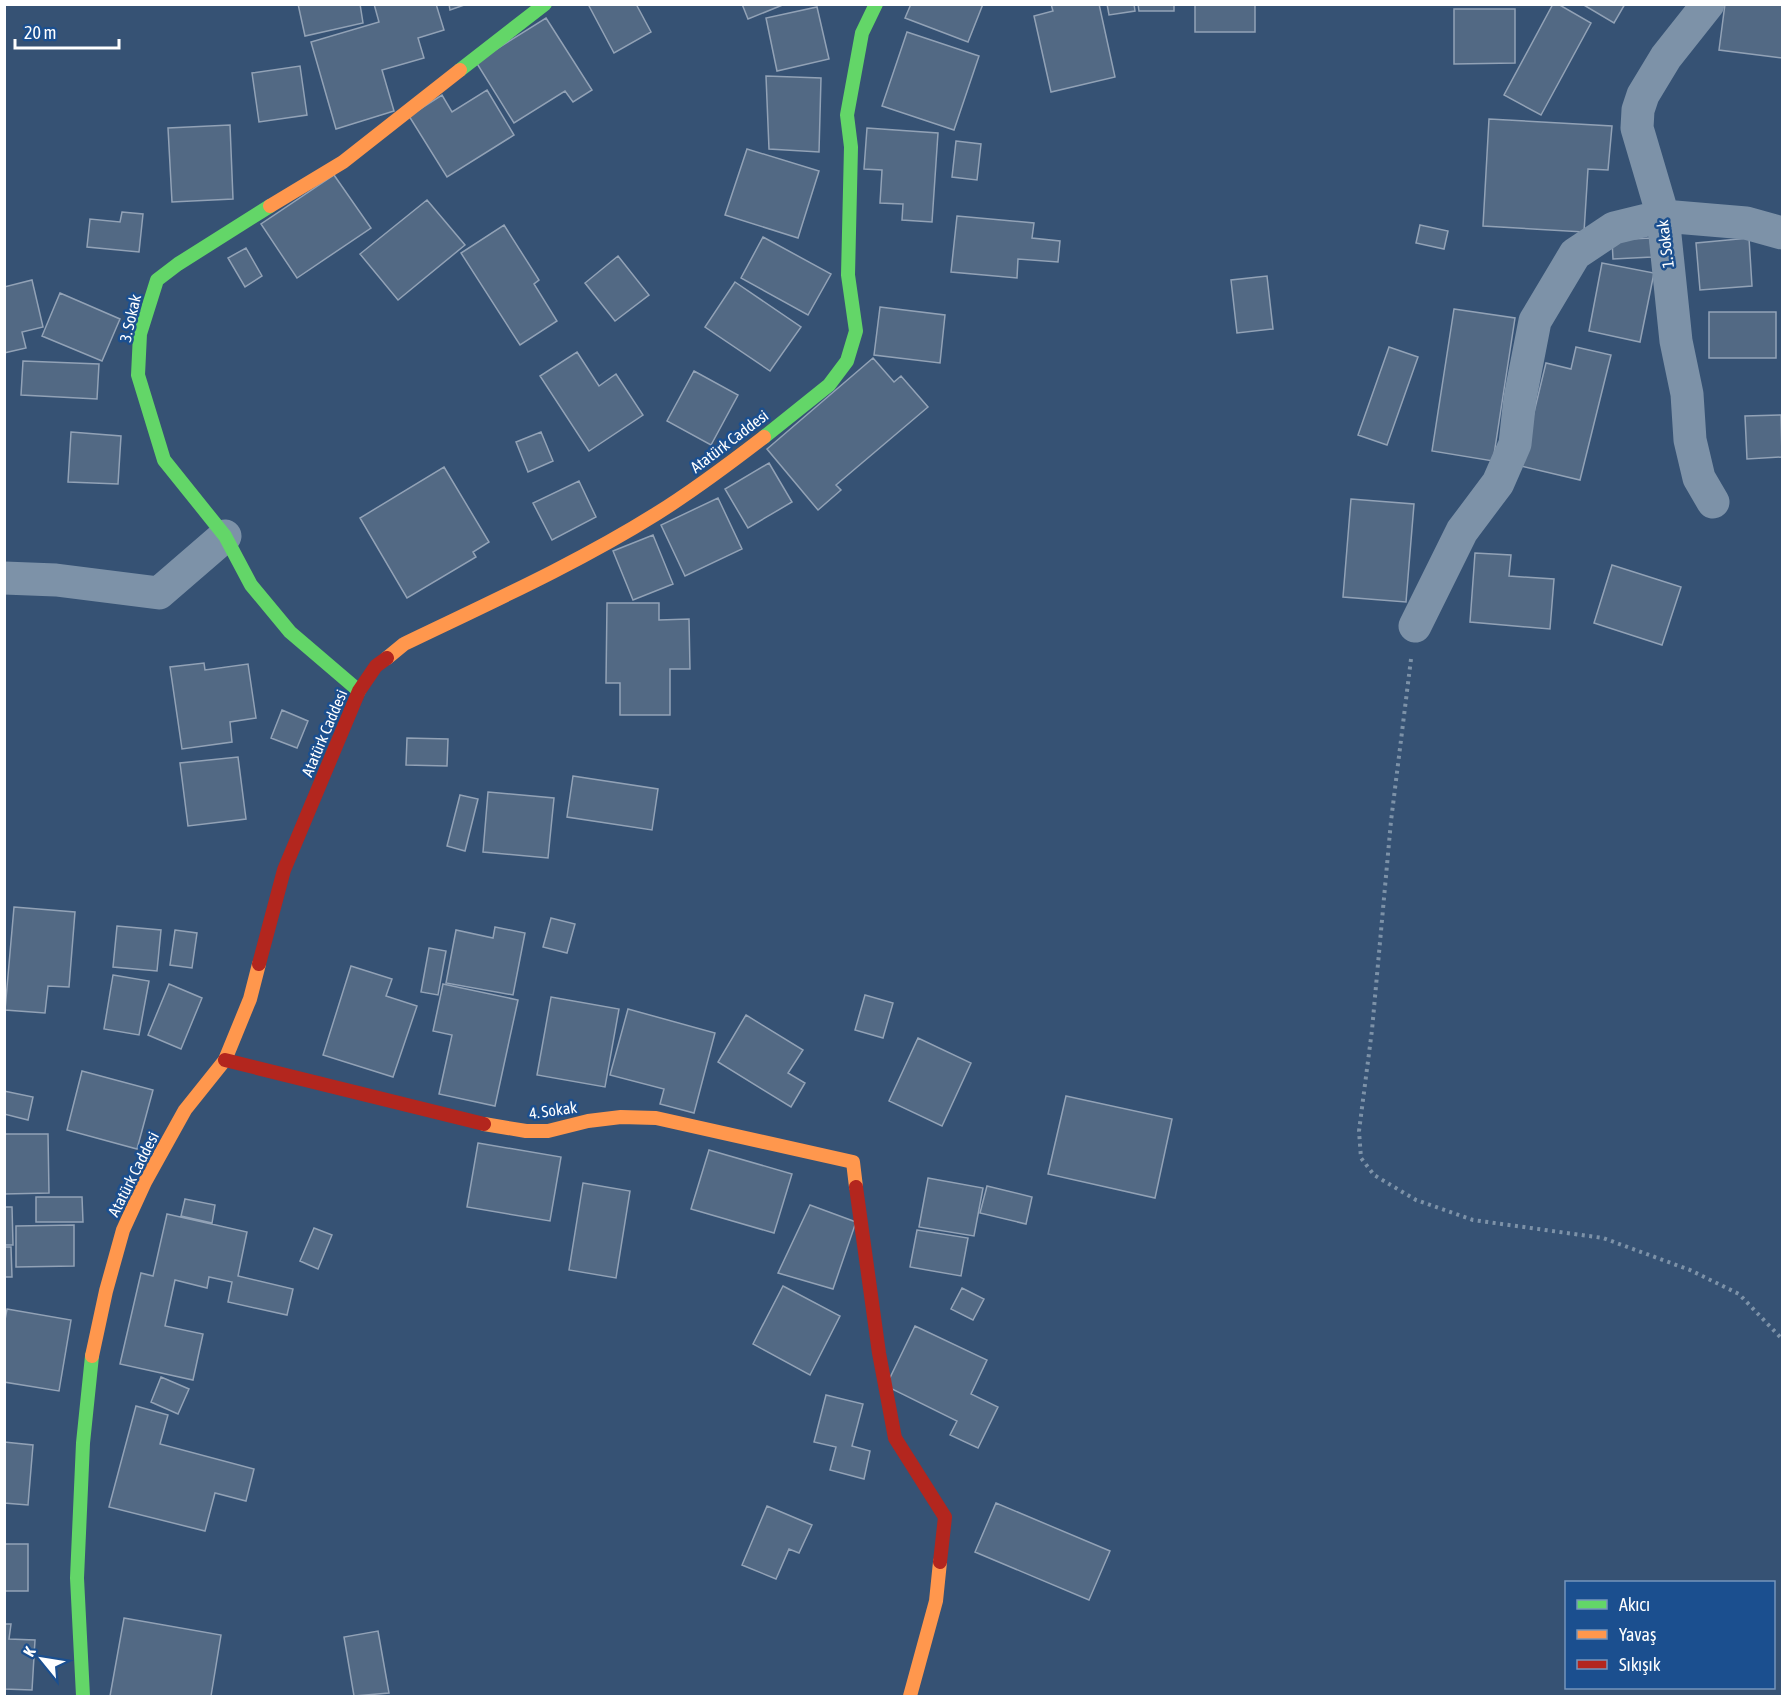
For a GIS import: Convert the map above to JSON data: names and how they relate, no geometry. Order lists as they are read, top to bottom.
{
  "streets": {
    "street": [
      "1. Sokak",
      "3. Sokak",
      "Atatürk Caddesi",
      "4. Sokak"
    ]
  },
  "crossings": [
    ["3. Sokak", "Atatürk Caddesi"],
    ["Atatürk Caddesi", "4. Sokak"]
  ],
  "legend": ["Akıcı", "Yavaş", "Sıkışık"],
  "scale_bar": "20 m",
  "north": "top left"
}
